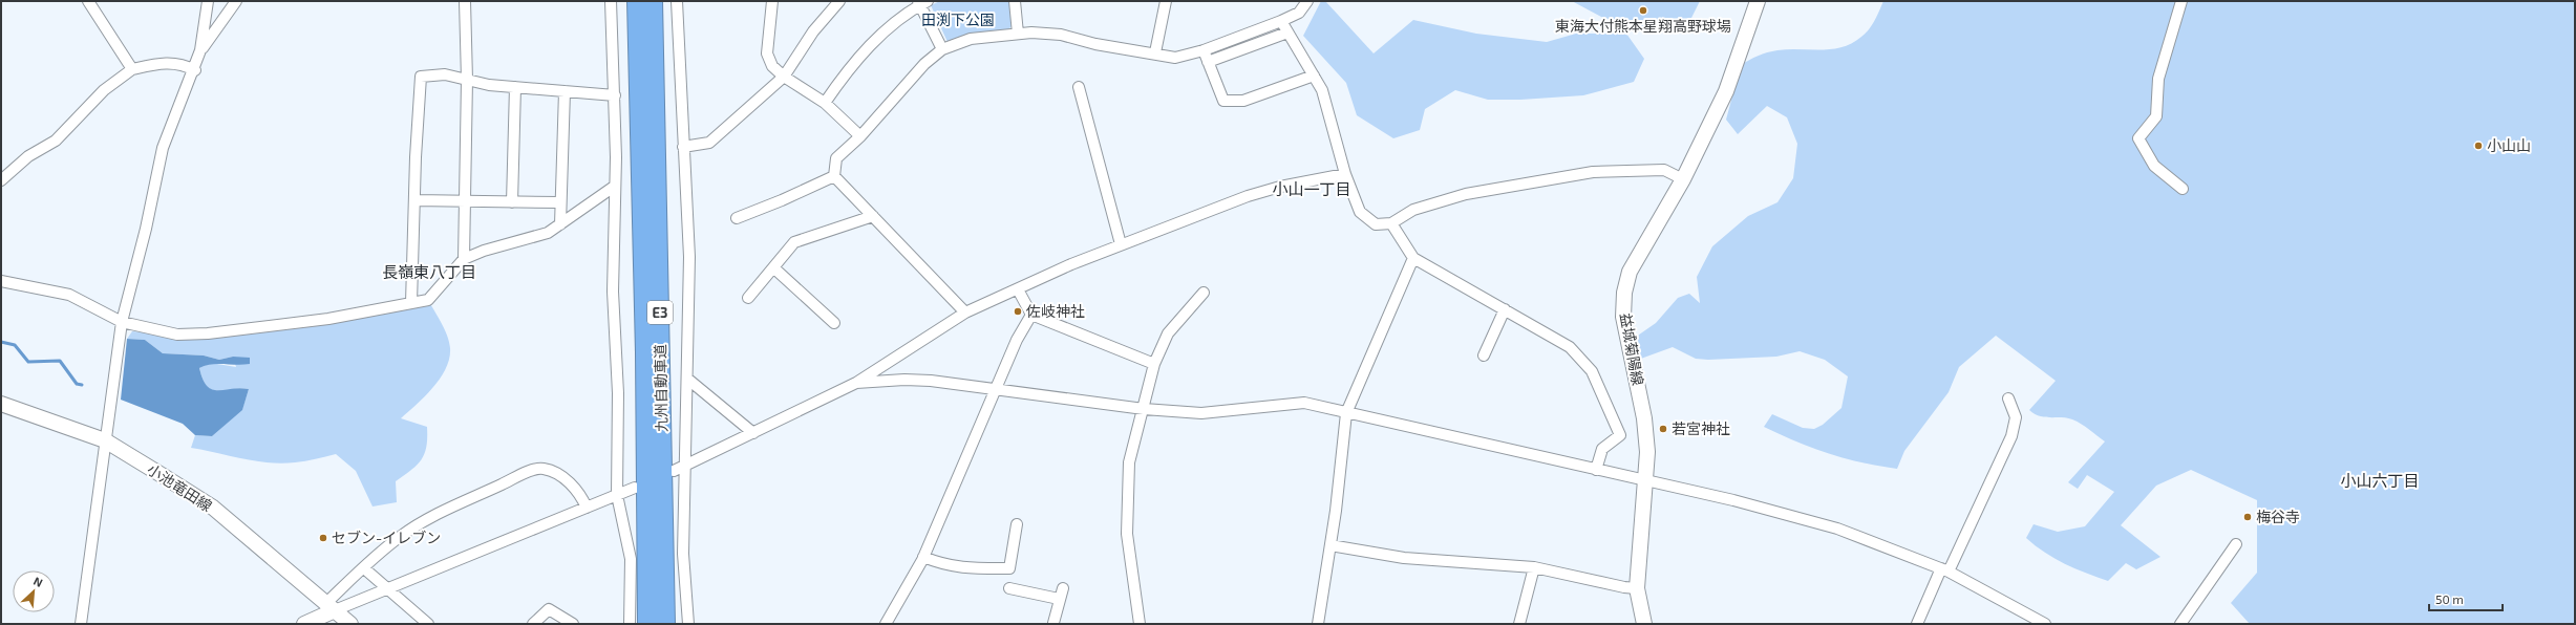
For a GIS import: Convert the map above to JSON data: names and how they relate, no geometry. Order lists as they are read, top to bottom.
{
  "streets": {
    "highway": ["E3", "九州自動車道"],
    "main road": ["益城菊陽線", "小池竜田線"]
  },
  "districts": ["小山一丁目", "長嶺東八丁目", "小山六丁目"],
  "parks": ["田渕下公園"],
  "places": [
    "東海大付熊本星翔高野球場",
    "小山山",
    "佐岐神社",
    "若宮神社",
    "梅谷寺",
    "セブン-イレブン"
  ],
  "scale_bar": "50 m",
  "north": "top right"
}
